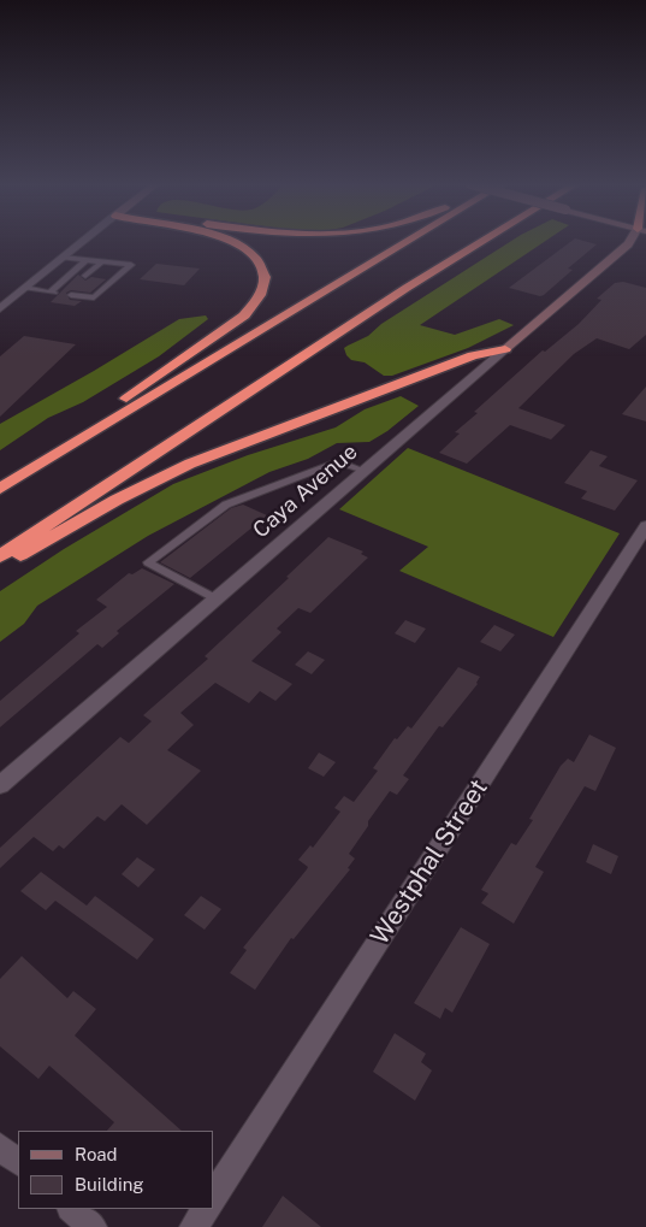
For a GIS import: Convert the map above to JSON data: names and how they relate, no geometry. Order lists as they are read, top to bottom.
{
  "streets": {
    "main road": ["Caya Avenue"],
    "street": ["Westphal Street"]
  },
  "legend": ["Road", "Building"]
}
